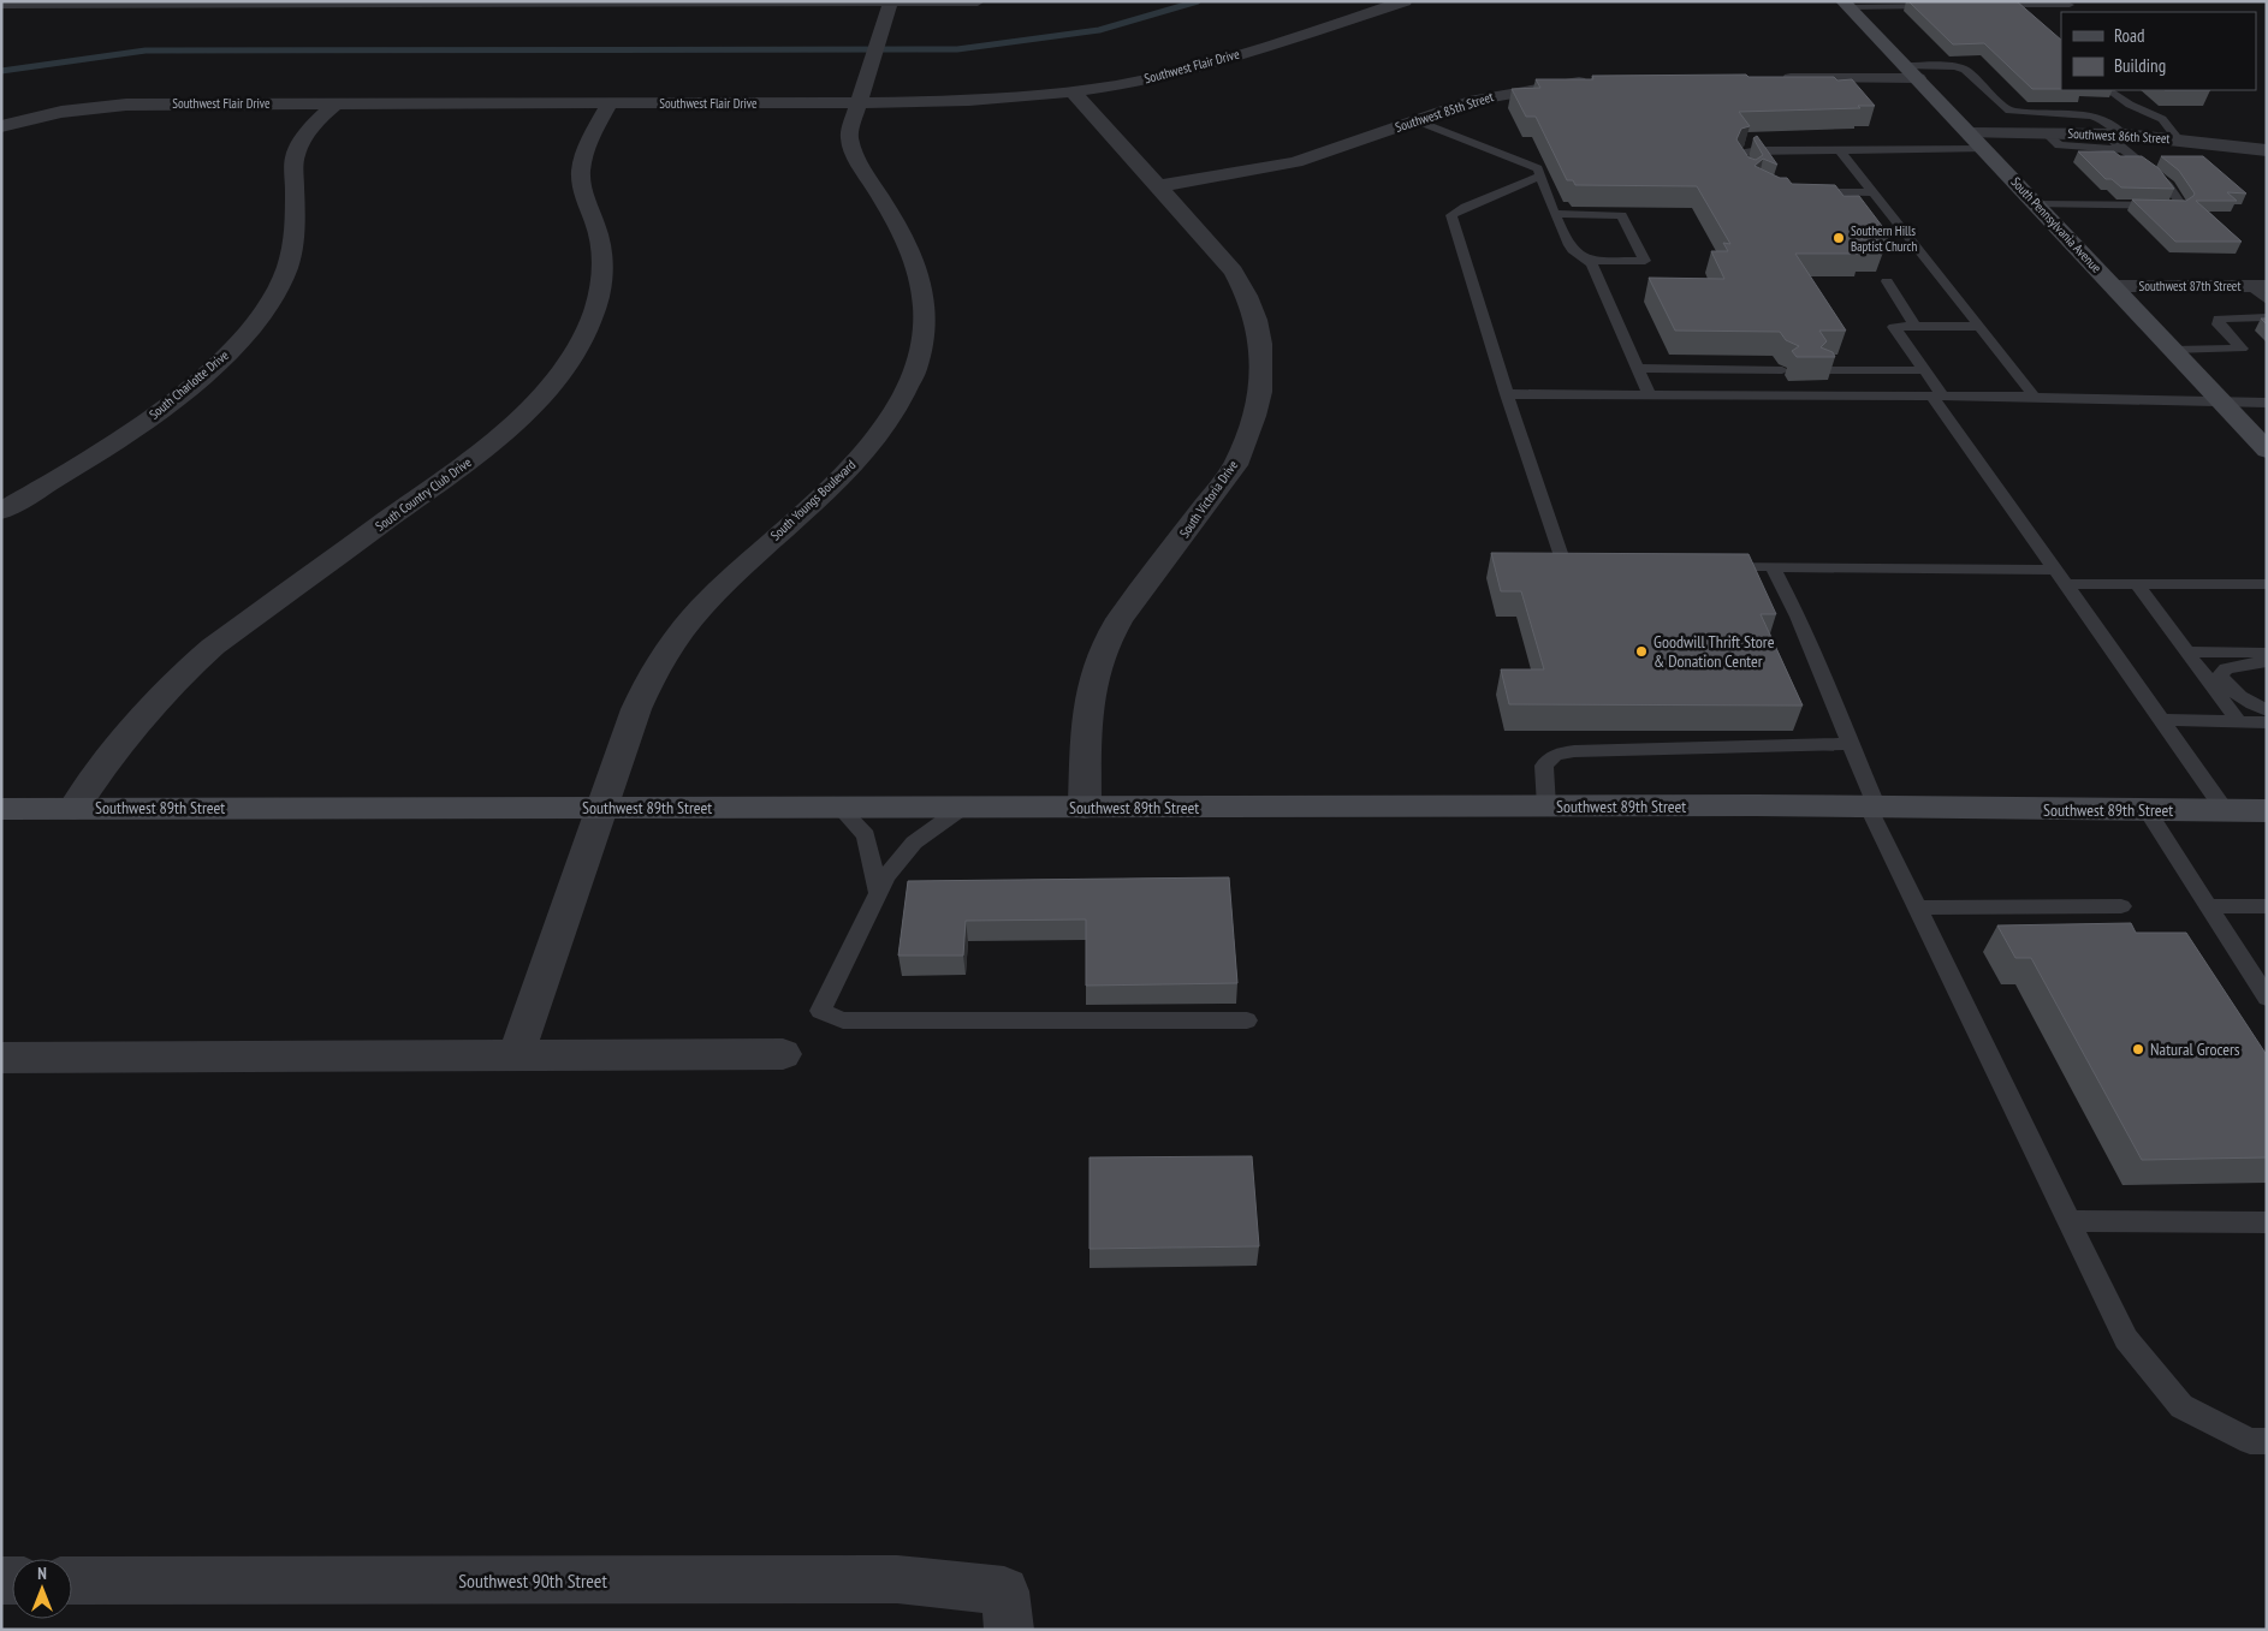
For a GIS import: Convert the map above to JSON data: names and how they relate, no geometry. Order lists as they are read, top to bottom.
{
  "streets": {
    "main road": ["South Pennsylvania Avenue", "Southwest 89th Street"],
    "street": [
      "Southwest Flair Drive",
      "Southwest 85th Street",
      "Southwest 86th Street",
      "Southwest 87th Street",
      "South Charlotte Drive",
      "South Country Club Drive",
      "South Victoria Drive",
      "South Youngs Boulevard",
      "Southwest 90th Street"
    ]
  },
  "crossings": [
    ["Southwest Flair Drive", "South Charlotte Drive"],
    ["Southwest Flair Drive", "South Country Club Drive"],
    ["Southwest Flair Drive", "South Victoria Drive"],
    ["Southwest Flair Drive", "South Youngs Boulevard"],
    ["Southwest 85th Street", "South Victoria Drive"],
    ["Southwest 86th Street", "South Pennsylvania Avenue"],
    ["South Pennsylvania Avenue", "Southwest 87th Street"],
    ["South Country Club Drive", "Southwest 89th Street"],
    ["South Victoria Drive", "Southwest 89th Street"],
    ["South Youngs Boulevard", "Southwest 89th Street"]
  ],
  "places": ["Southern Hills Baptist Church", "Goodwill Thrift Store & Donation Center", "Natural Grocers"],
  "legend": ["Road", "Building"],
  "north": "top"
}
